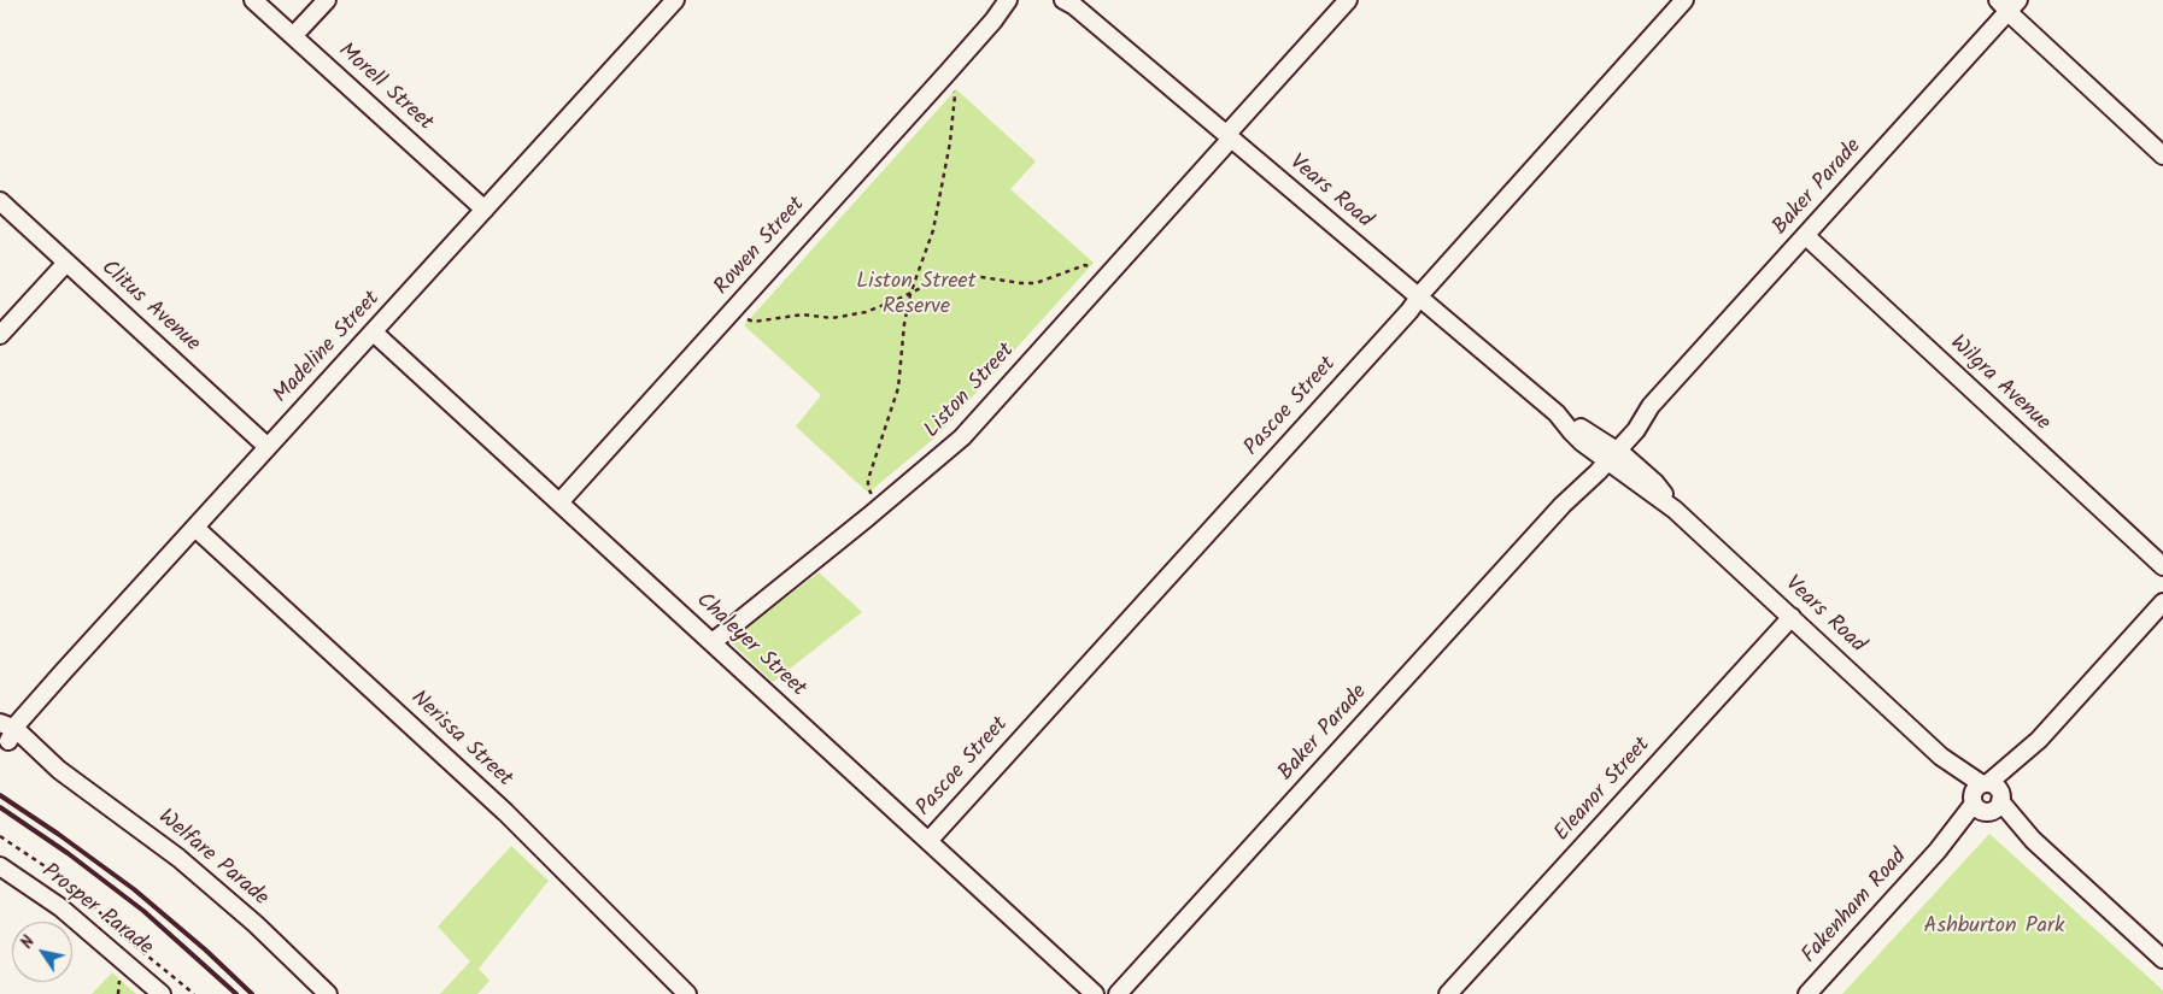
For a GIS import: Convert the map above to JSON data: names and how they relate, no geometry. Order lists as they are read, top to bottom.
{
  "streets": {
    "street": [
      "Morell Street",
      "Baker Parade",
      "Vears Road",
      "Rowen Street",
      "Clitus Avenue",
      "Madeline Street",
      "Wilgra Avenue",
      "Liston Street",
      "Pascoe Street",
      "Chaleyer Street",
      "Nerissa Street",
      "Eleanor Street",
      "Welfare Parade",
      "Fakenham Road",
      "Prosper Parade"
    ]
  },
  "crossings": [
    ["Morell Street", "Madeline Street"],
    ["Baker Parade", "Vears Road"],
    ["Baker Parade", "Wilgra Avenue"],
    ["Vears Road", "Liston Street"],
    ["Vears Road", "Pascoe Street"],
    ["Vears Road", "Eleanor Street"],
    ["Vears Road", "Fakenham Road"],
    ["Rowen Street", "Chaleyer Street"],
    ["Clitus Avenue", "Madeline Street"],
    ["Madeline Street", "Chaleyer Street"],
    ["Madeline Street", "Nerissa Street"],
    ["Madeline Street", "Welfare Parade"],
    ["Liston Street", "Chaleyer Street"],
    ["Pascoe Street", "Chaleyer Street"]
  ],
  "parks": ["Liston Street Reserve", "Ashburton Park"],
  "north": "top left"
}
